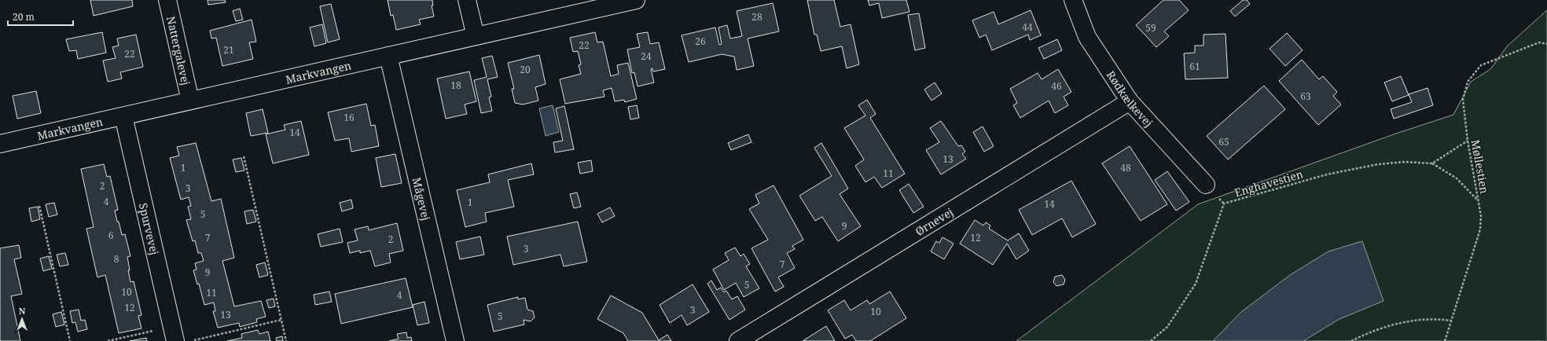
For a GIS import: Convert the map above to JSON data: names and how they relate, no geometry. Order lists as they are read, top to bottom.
{
  "streets": {
    "street": [
      "Nattergalevej",
      "Markvangen",
      "Rødkælkevej",
      "Mågevej",
      "Ørnevej",
      "Spurvevej"
    ],
    "path": ["Møllestien", "Enghavestien"]
  },
  "crossings": [
    ["Nattergalevej", "Markvangen"],
    ["Markvangen", "Mågevej"],
    ["Markvangen", "Spurvevej"],
    ["Rødkælkevej", "Ørnevej"]
  ],
  "house_numbers": [
    "28",
    "44",
    "59",
    "26",
    "22",
    "21",
    "22",
    "24",
    "61",
    "20",
    "18",
    "46",
    "63",
    "16",
    "14",
    "65",
    "13",
    "1",
    "48",
    "11",
    "2",
    "3",
    "4",
    "1",
    "14",
    "5",
    "9",
    "6",
    "7",
    "12",
    "2",
    "3",
    "8",
    "7",
    "9",
    "5",
    "10",
    "11",
    "4",
    "12",
    "3",
    "10",
    "13",
    "5"
  ],
  "scale_bar": "20 m",
  "north": "top"
}
